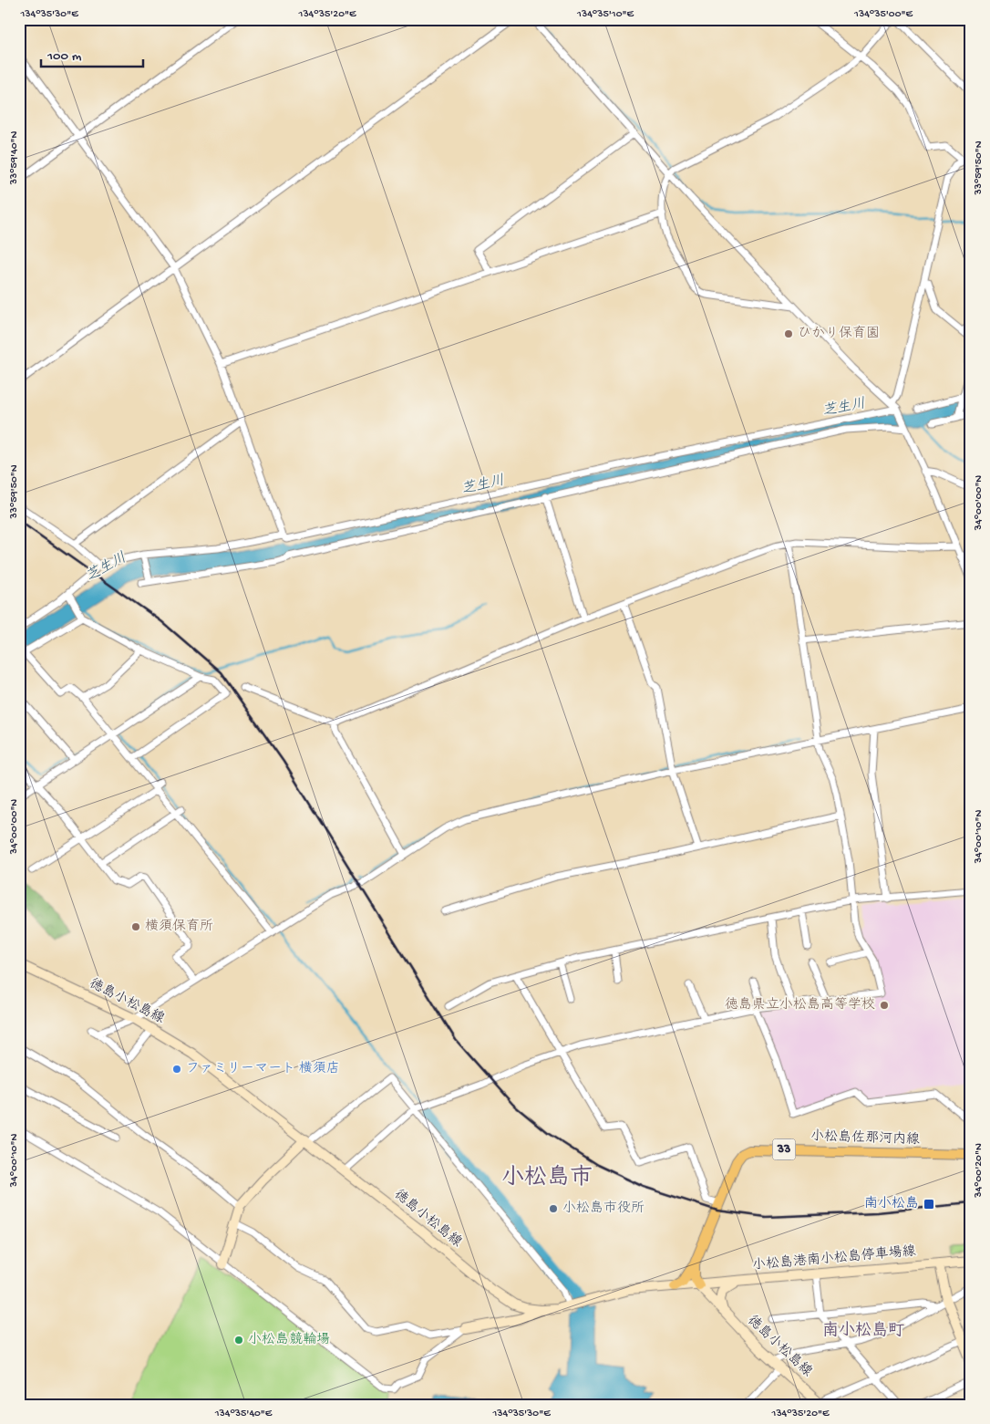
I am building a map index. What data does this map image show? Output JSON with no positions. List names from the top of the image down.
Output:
{
  "streets": {
    "main road": [
      "徳島小松島線",
      "小松島佐那河内線",
      "33",
      "小松島港南小松島停車場線"
    ]
  },
  "crossings": [
    ["徳島小松島線", "小松島佐那河内線"],
    ["徳島小松島線", "小松島港南小松島停車場線"]
  ],
  "districts": ["小松島市", "南小松島町"],
  "water": ["芝生川"],
  "places": {
    "other": [
      "ひかり保育園",
      "横須保育所",
      "徳島県立小松島高等学校",
      "ファミリーマート 横須店",
      "小松島市役所",
      "小松島競輪場"
    ],
    "transit": ["南小松島"]
  },
  "scale_bar": "100 m",
  "coordinates": [
    "134°35'30\"E",
    "134°35'20\"E",
    "134°35'10\"E",
    "134°35'00\"E",
    "33°59'40\"N",
    "33°59'50\"N",
    "34°00'00\"N",
    "34°00'10\"N",
    "34°00'20\"N",
    "134°35'40\"E"
  ]
}
